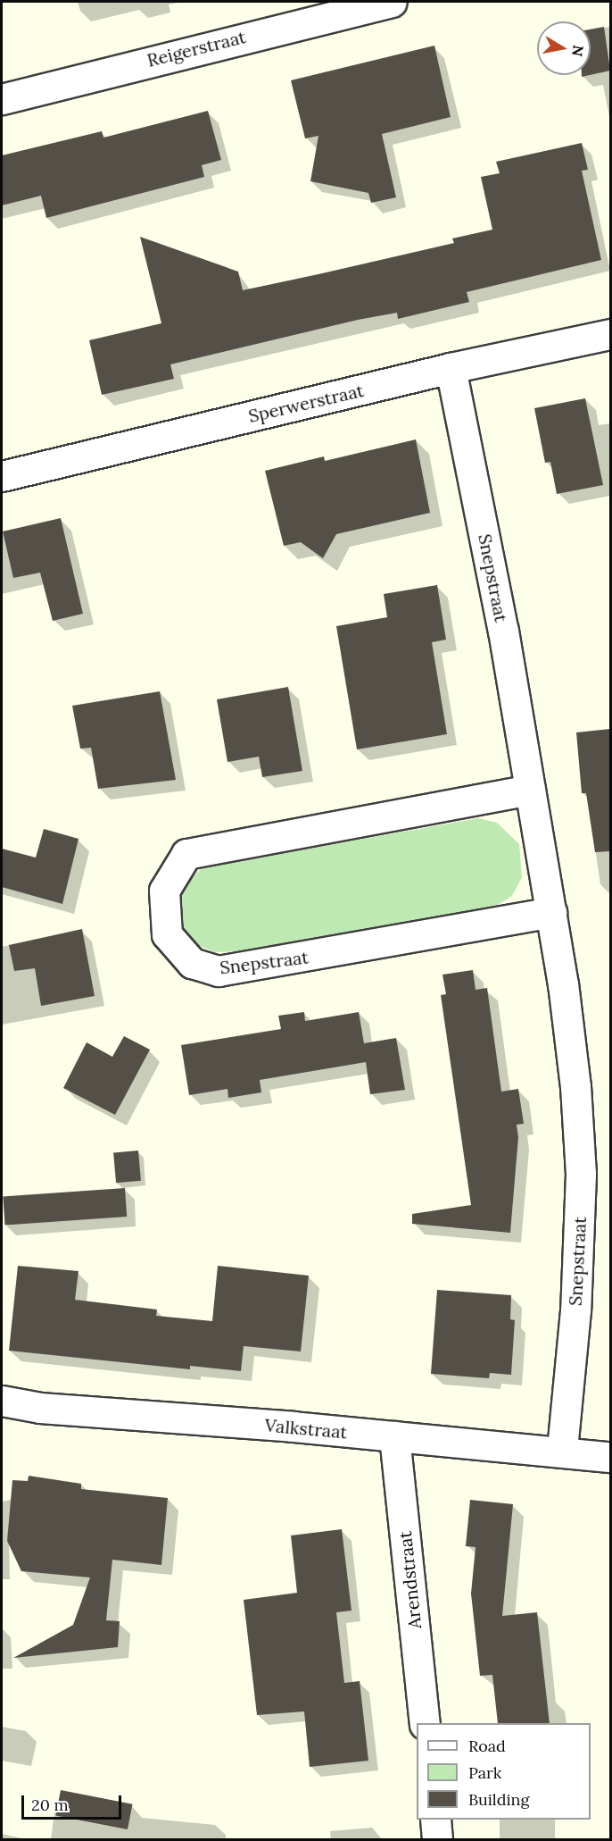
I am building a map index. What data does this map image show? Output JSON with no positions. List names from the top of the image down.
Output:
{
  "streets": {
    "street": [
      "Reigerstraat",
      "Sperwerstraat",
      "Snepstraat",
      "Valkstraat",
      "Arendstraat"
    ]
  },
  "crossings": [
    ["Sperwerstraat", "Snepstraat"],
    ["Snepstraat", "Valkstraat"],
    ["Valkstraat", "Arendstraat"]
  ],
  "legend": ["Road", "Park", "Building"],
  "scale_bar": "20 m",
  "north": "right"
}
